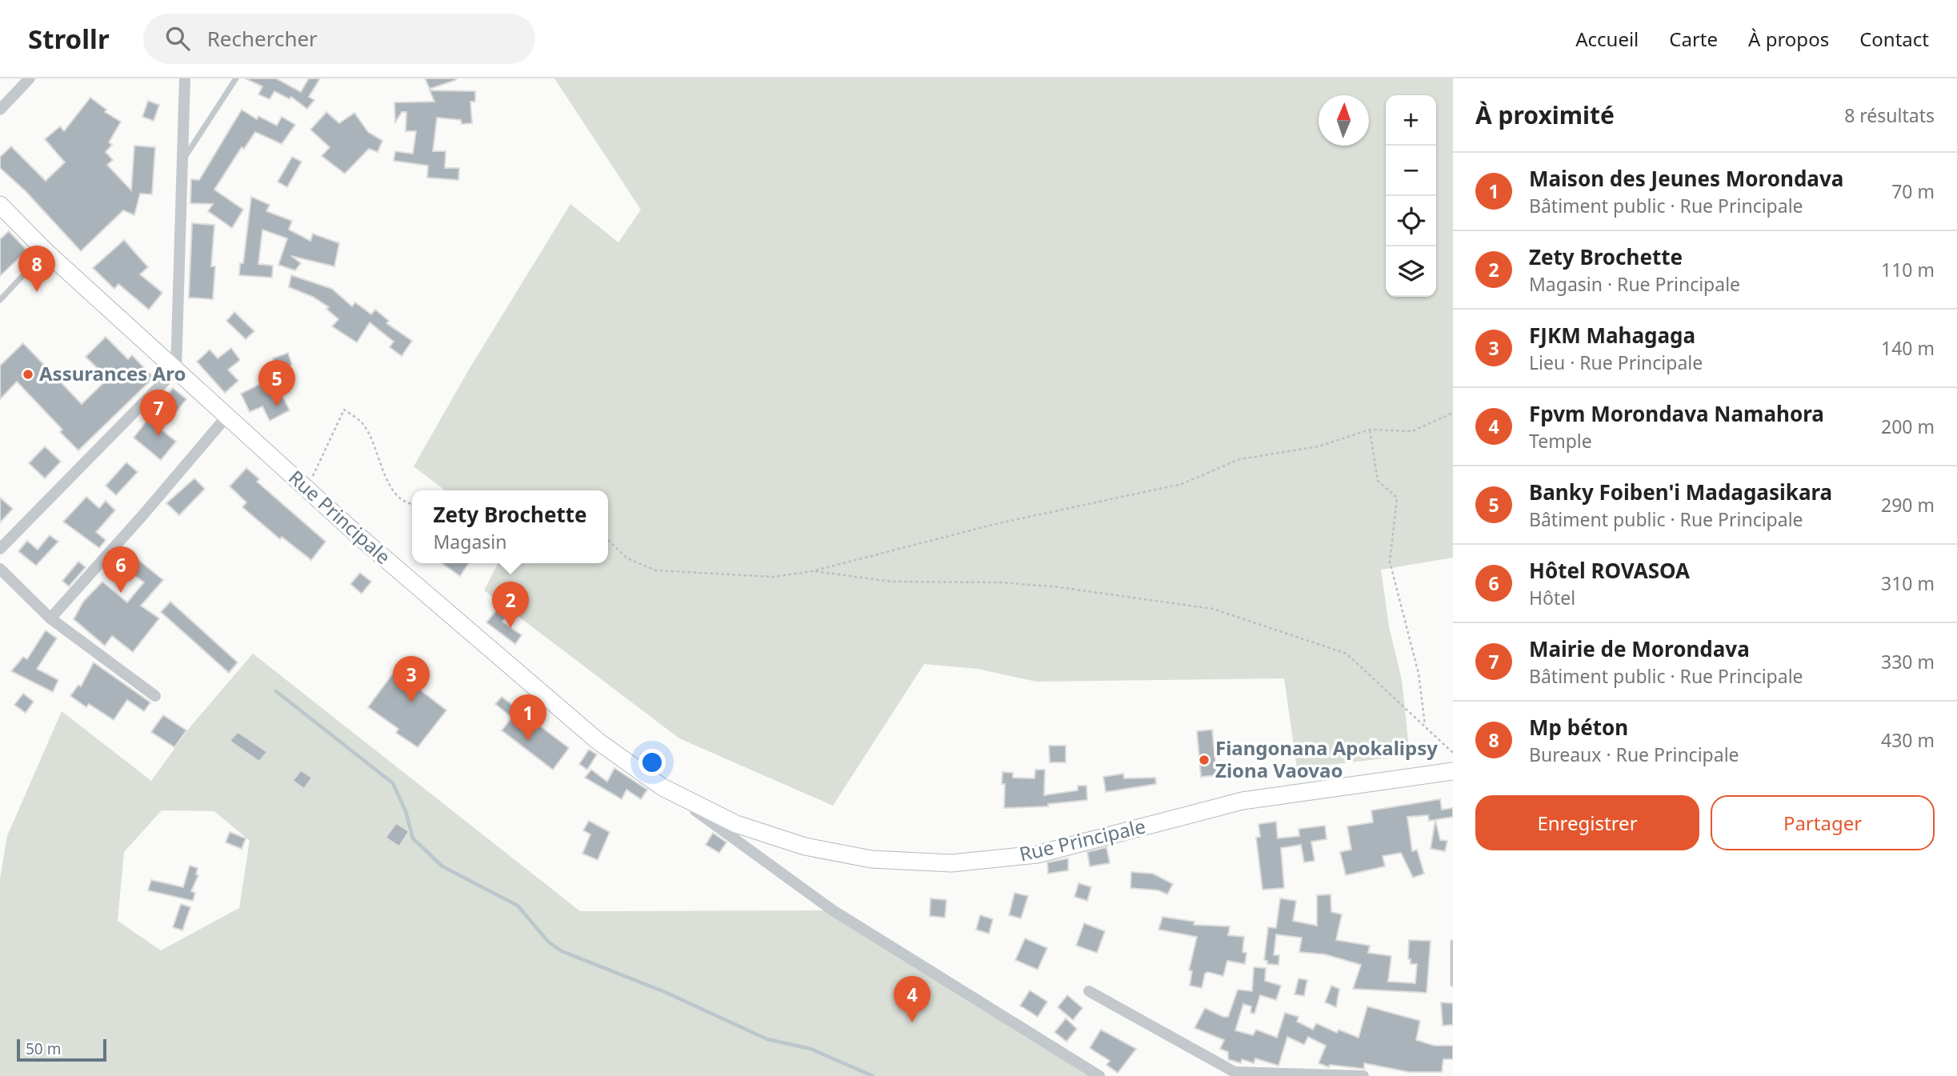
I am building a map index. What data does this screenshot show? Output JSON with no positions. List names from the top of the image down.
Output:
{
  "streets": {
    "main road": ["Rue Principale"]
  },
  "places": ["Assurances Aro", "Fiangonana Apokalipsy Ziona Vaovao"],
  "scale_bar": "50 m",
  "north": "top",
  "page": {
    "header": "Strollr",
    "search": "Rechercher",
    "nav": [
      "Accueil",
      "Carte",
      "À propos",
      "Contact"
    ],
    "heading": ["À proximité", "8 résultats"],
    "map_buttons": ["+", "−"],
    "list": [
      {
        "mark": "1",
        "name": "Maison des Jeunes Morondava",
        "note": "Bâtiment public · Rue Principale",
        "value": "70 m"
      },
      {
        "mark": "2",
        "name": "Zety Brochette",
        "note": "Magasin · Rue Principale",
        "value": "110 m"
      },
      {
        "mark": "3",
        "name": "FJKM Mahagaga",
        "note": "Lieu · Rue Principale",
        "value": "140 m"
      },
      {
        "mark": "4",
        "name": "Fpvm Morondava Namahora",
        "note": "Temple",
        "value": "200 m"
      },
      {
        "mark": "5",
        "name": "Banky Foiben'i Madagasikara",
        "note": "Bâtiment public · Rue Principale",
        "value": "290 m"
      },
      {
        "mark": "6",
        "name": "Hôtel ROVASOA",
        "note": "Hôtel",
        "value": "310 m"
      },
      {
        "mark": "7",
        "name": "Mairie de Morondava",
        "note": "Bâtiment public · Rue Principale",
        "value": "330 m"
      },
      {
        "mark": "8",
        "name": "Mp béton",
        "note": "Bureaux · Rue Principale",
        "value": "430 m"
      }
    ],
    "pins": [
      "8",
      "5",
      "7",
      "6",
      "2",
      "3",
      "1",
      "4"
    ],
    "popup": ["Zety Brochette", "Magasin"],
    "buttons": ["Enregistrer", "Partager"],
    "scale": "50 m"
  }
}
